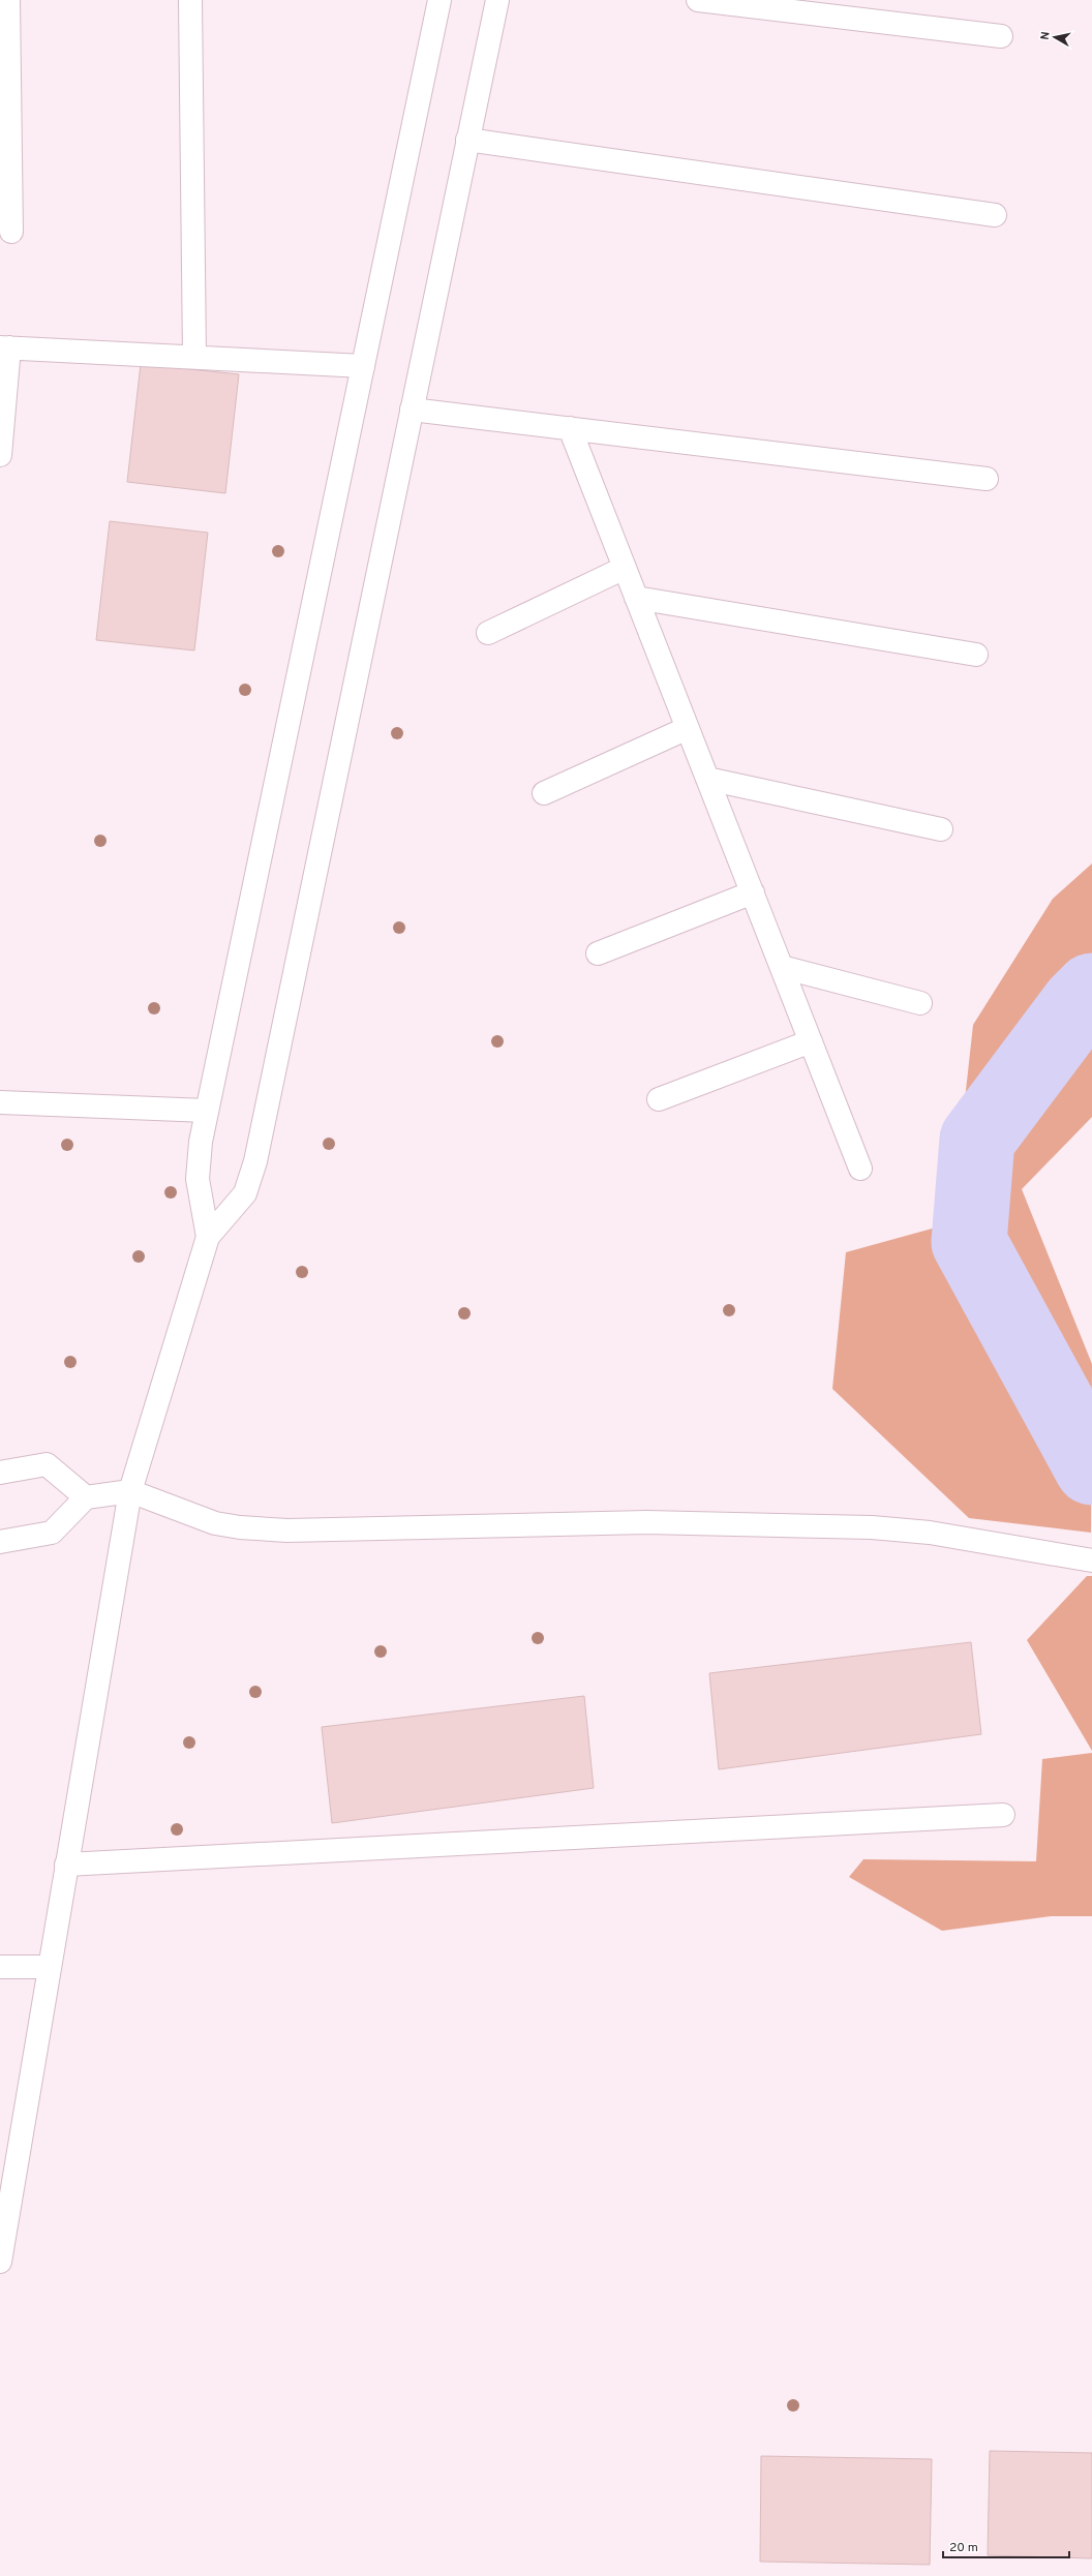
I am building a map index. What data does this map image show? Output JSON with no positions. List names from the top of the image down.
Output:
{
  "scale_bar": "20 m",
  "north": "left"
}
